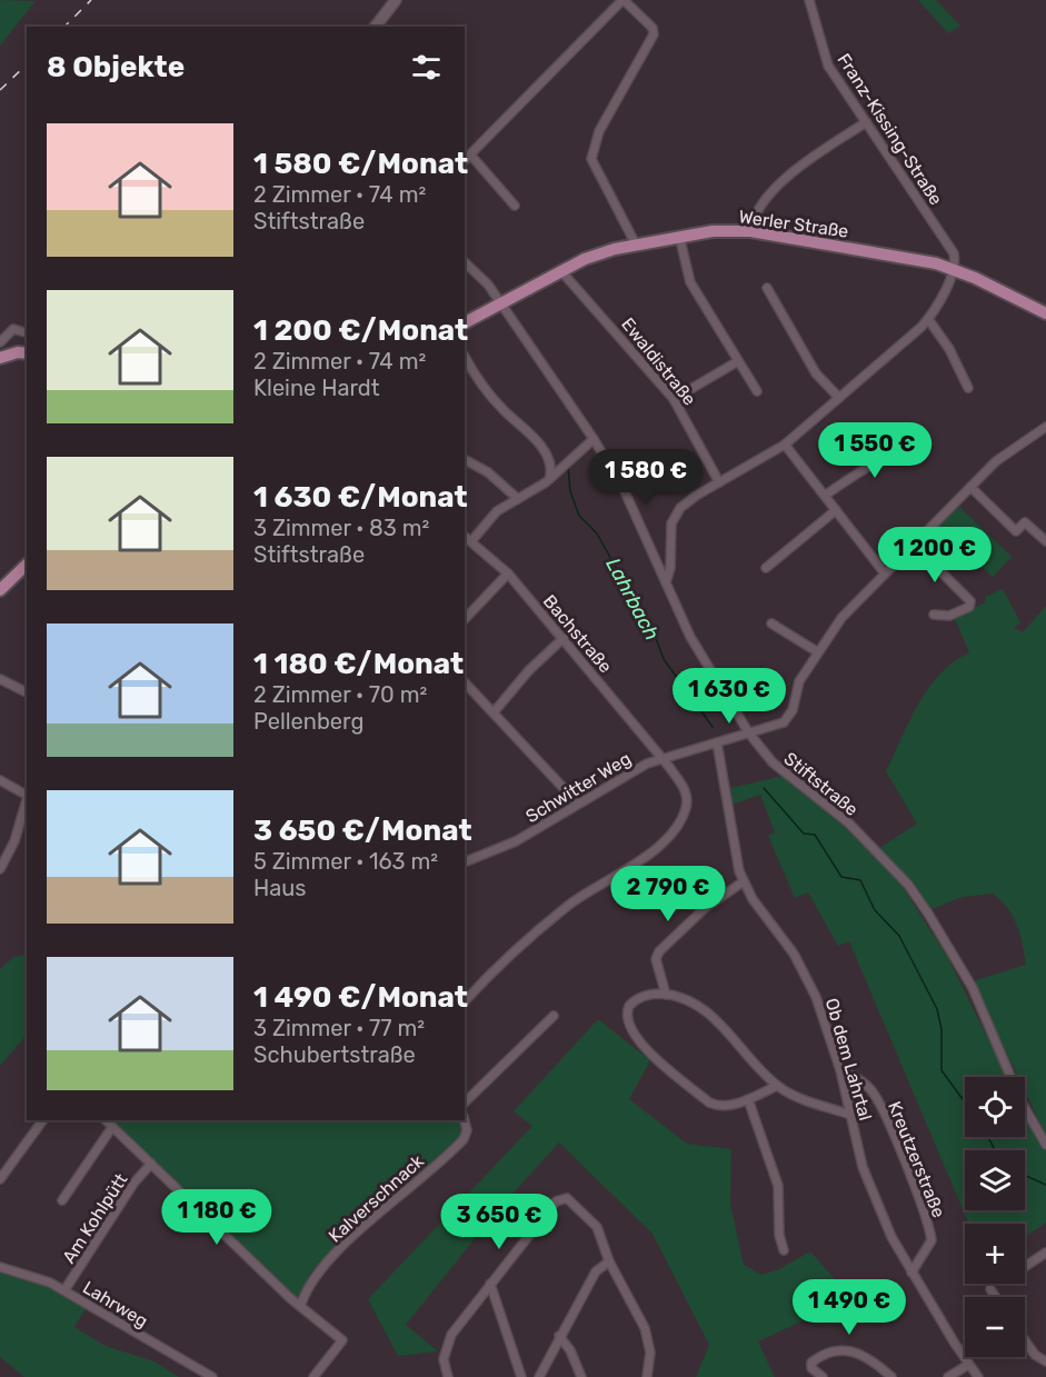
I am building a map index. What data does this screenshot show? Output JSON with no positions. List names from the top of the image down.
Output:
{
  "streets": {
    "main road": ["Werler Straße"],
    "street": [
      "Franz-Kissing-Straße",
      "Ewaldistraße",
      "Bachstraße",
      "Stiftstraße",
      "Schwitter Weg",
      "Ob dem Lahrtal",
      "Kreutzerstraße",
      "Kalverschnack",
      "Am Kohlpütt",
      "Lahrweg"
    ]
  },
  "crossings": [
    ["Franz-Kissing-Straße", "Werler Straße"],
    ["Werler Straße", "Ewaldistraße"],
    ["Werler Straße", "Stiftstraße"],
    ["Bachstraße", "Schwitter Weg"],
    ["Stiftstraße", "Schwitter Weg"],
    ["Schwitter Weg", "Ob dem Lahrtal"],
    ["Ob dem Lahrtal", "Kreutzerstraße"],
    ["Am Kohlpütt", "Lahrweg"]
  ],
  "water": ["Lahrbach"],
  "page": {
    "heading": "8 Objekte",
    "list": [
      {
        "name": "1 580 €/Monat",
        "note": "2 Zimmer · 74 m² · Stiftstraße"
      },
      {
        "name": "1 200 €/Monat",
        "note": "2 Zimmer · 74 m² · Kleine Hardt"
      },
      {
        "name": "1 630 €/Monat",
        "note": "3 Zimmer · 83 m² · Stiftstraße"
      },
      {
        "name": "1 180 €/Monat",
        "note": "2 Zimmer · 70 m² · Pellenberg"
      },
      {
        "name": "3 650 €/Monat",
        "note": "5 Zimmer · 163 m² · Haus"
      },
      {
        "name": "1 490 €/Monat",
        "note": "3 Zimmer · 77 m² · Schubertstraße"
      }
    ],
    "price": [
      "1 550 €",
      "1 580 €",
      "1 200 €",
      "1 630 €",
      "2 790 €",
      "1 180 €",
      "3 650 €",
      "1 490 €"
    ],
    "map_buttons": ["+", "−"]
  }
}
